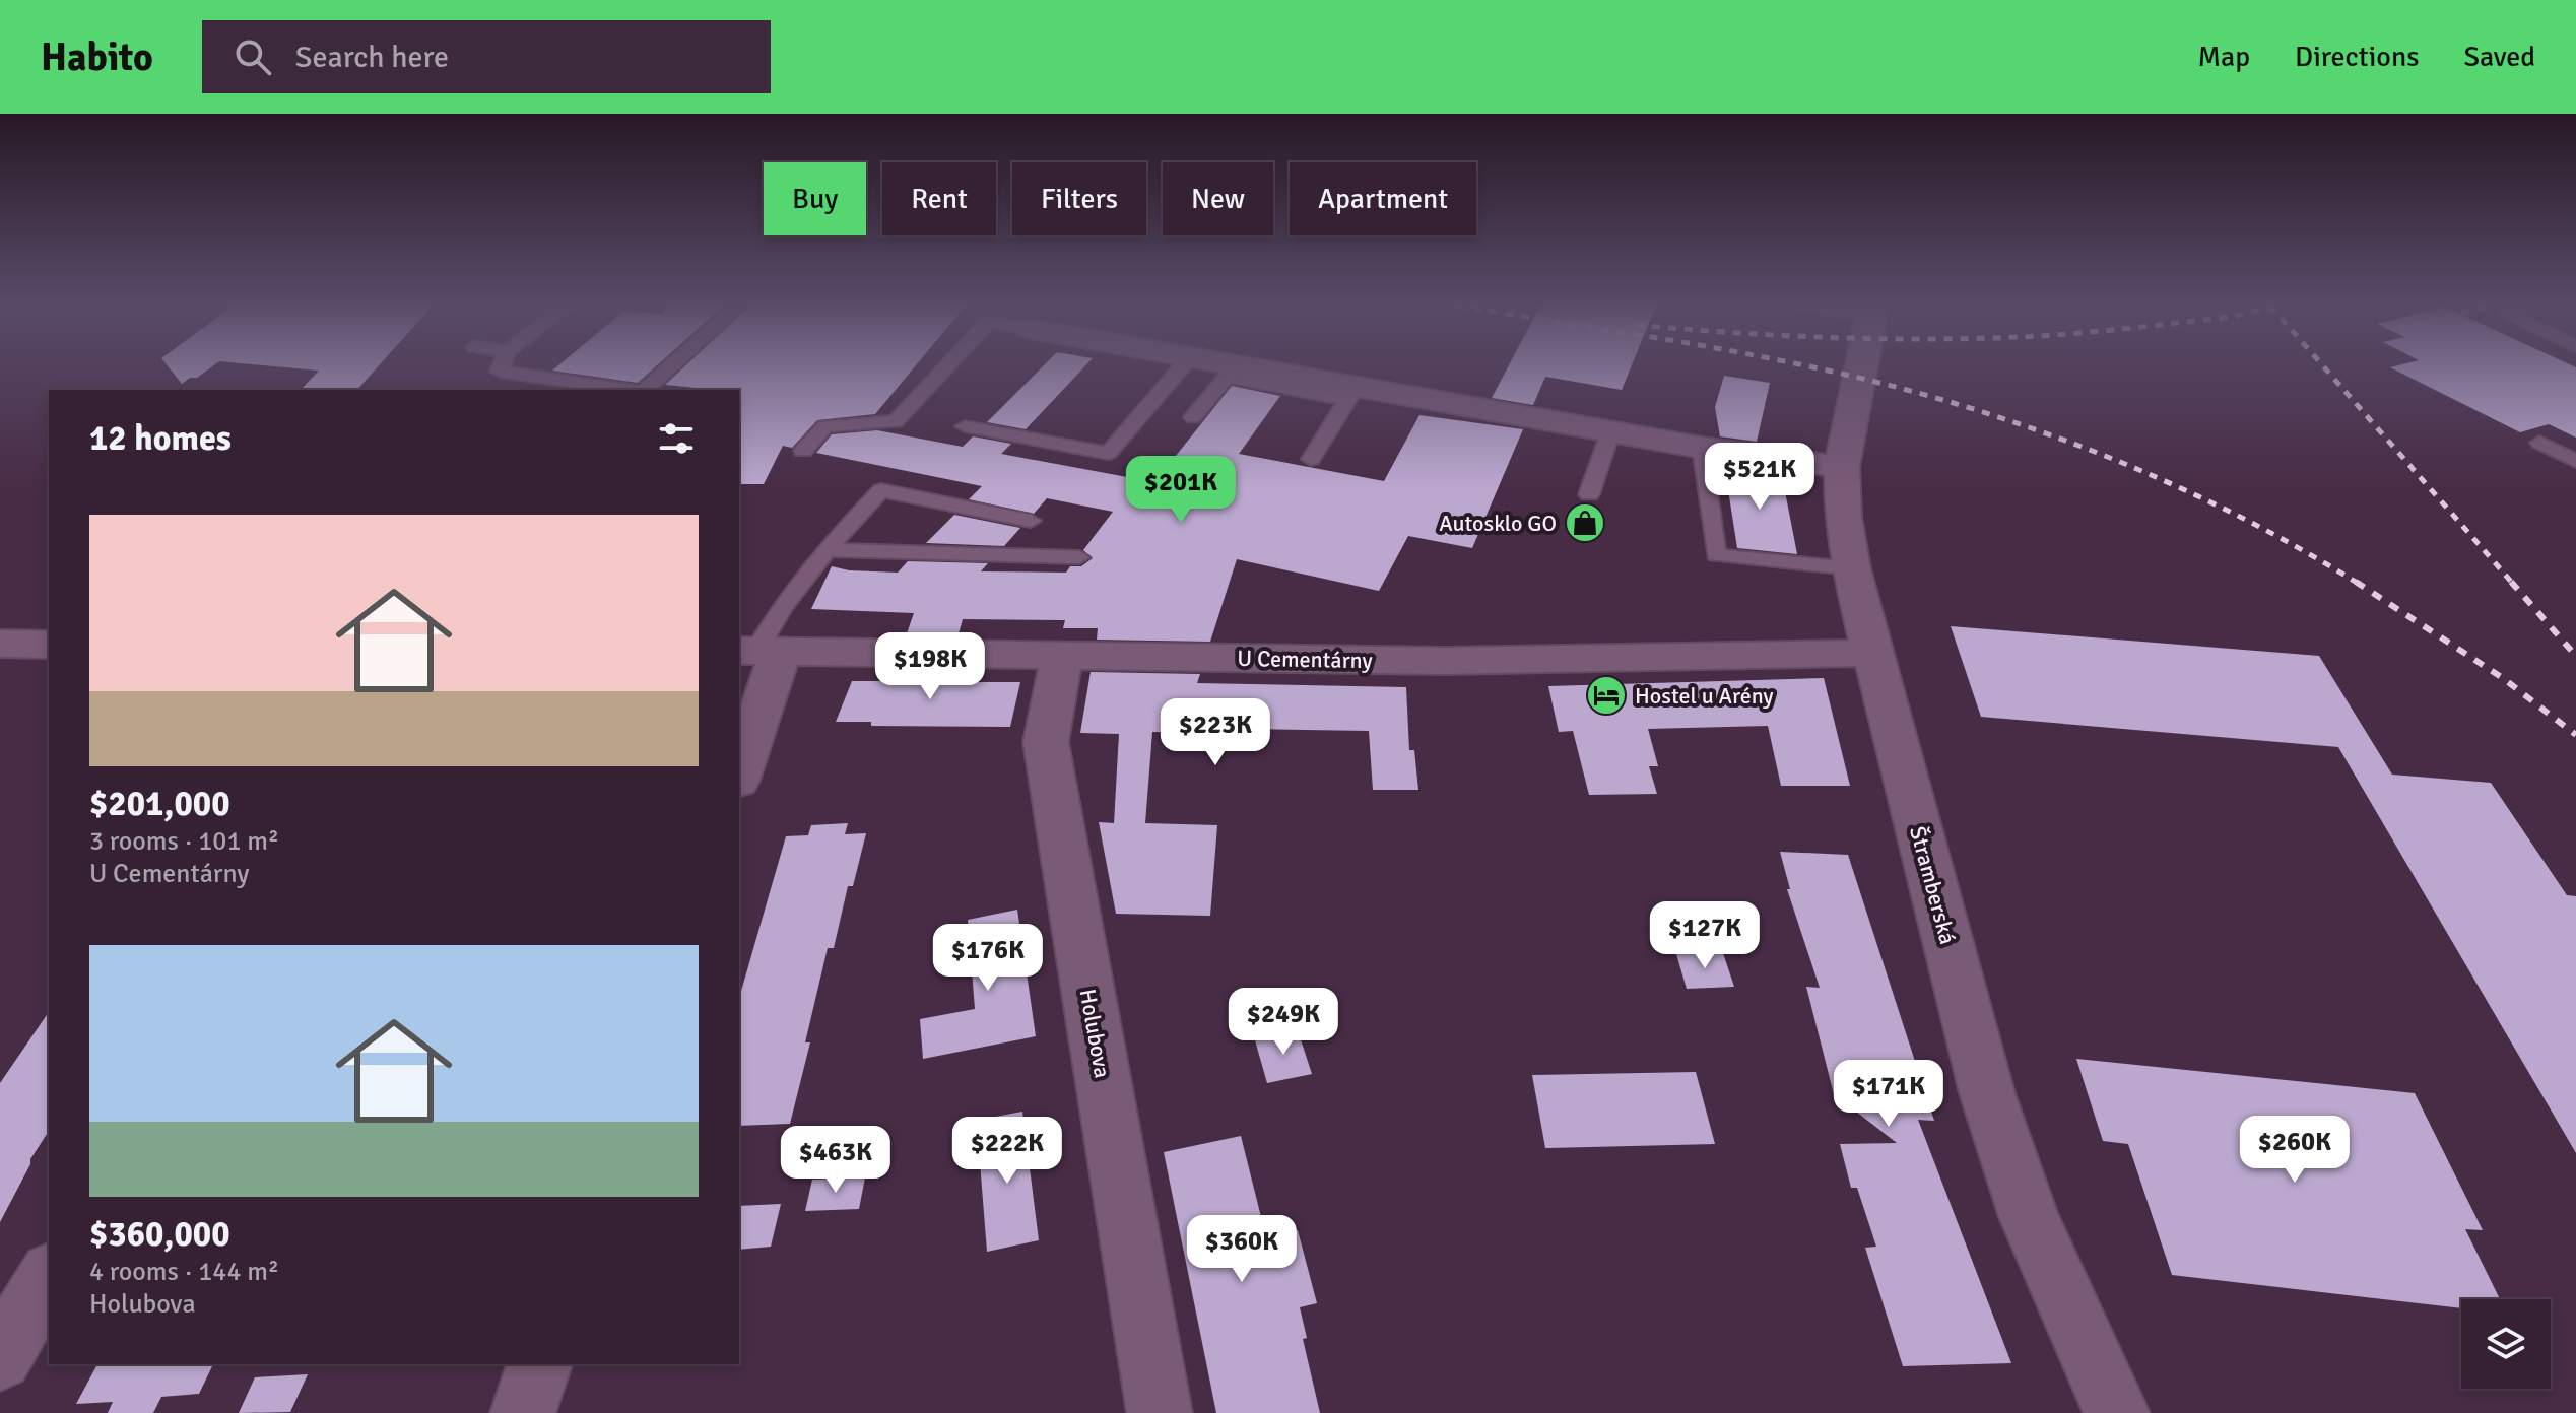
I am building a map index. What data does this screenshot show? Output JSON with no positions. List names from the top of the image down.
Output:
{
  "streets": {
    "street": ["U Cementárny", "Štramberská", "Holubova"]
  },
  "crossings": [
    ["U Cementárny", "Štramberská"],
    ["U Cementárny", "Holubova"]
  ],
  "places": {
    "shop": ["Autosklo GO"],
    "hotel": ["Hostel u Arény"]
  },
  "page": {
    "header": "Habito",
    "search": "Search here",
    "nav": ["Map", "Directions", "Saved"],
    "chip": [
      "Buy",
      "Rent",
      "Filters",
      "New",
      "Apartment"
    ],
    "heading": "12 homes",
    "price": [
      "$521K",
      "$201K",
      "$198K",
      "$223K",
      "$127K",
      "$176K",
      "$249K",
      "$171K",
      "$260K",
      "$222K",
      "$463K",
      "$360K"
    ],
    "list": [
      {
        "name": "$201,000",
        "note": "3 rooms · 101 m² · U Cementárny"
      },
      {
        "name": "$360,000",
        "note": "4 rooms · 144 m² · Holubova"
      }
    ]
  }
}
